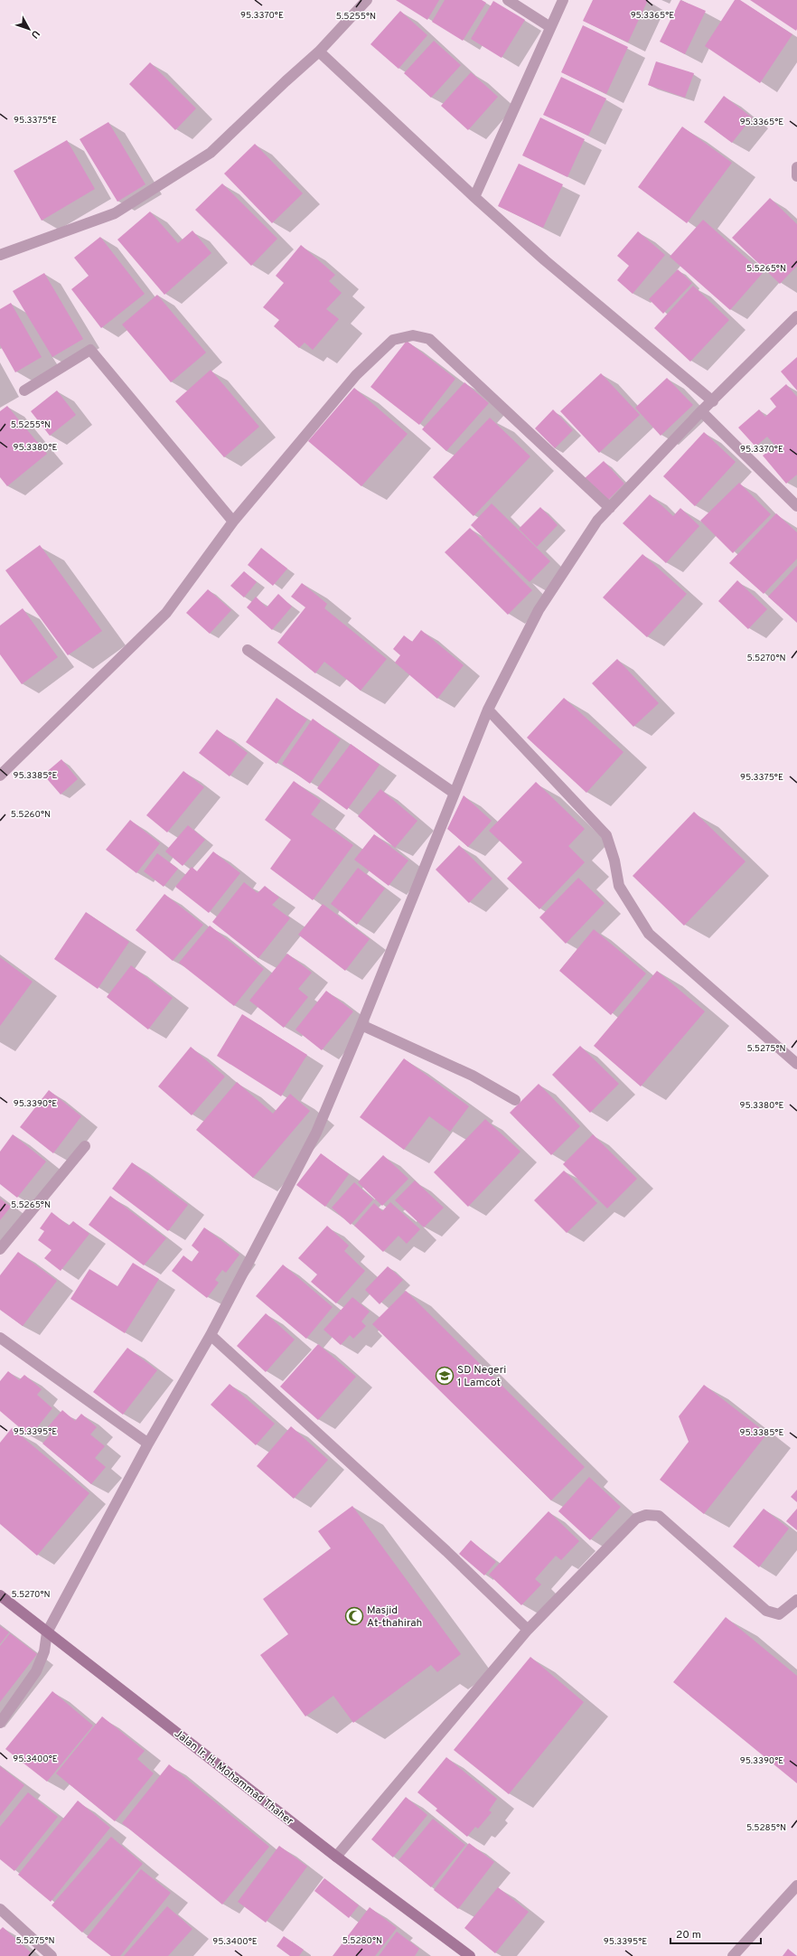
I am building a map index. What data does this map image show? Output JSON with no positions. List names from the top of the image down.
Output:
{
  "streets": {
    "main road": ["Jalan Ir. H. Mohammad Thaher"]
  },
  "places": {
    "school or university": ["SD Negeri 1 Lamcot"],
    "mosque": ["Masjid At-thahirah"]
  },
  "scale_bar": "20 m",
  "north": "bottom right",
  "coordinates": [
    "95.3370°E",
    "95.3365°E",
    "5.5255°N",
    "95.3375°E",
    "5.5265°N",
    "95.3380°E",
    "5.5270°N",
    "95.3385°E",
    "5.5260°N",
    "5.5275°N",
    "95.3390°E",
    "95.3395°E",
    "95.3400°E",
    "5.5285°N",
    "5.5280°N"
  ]
}
